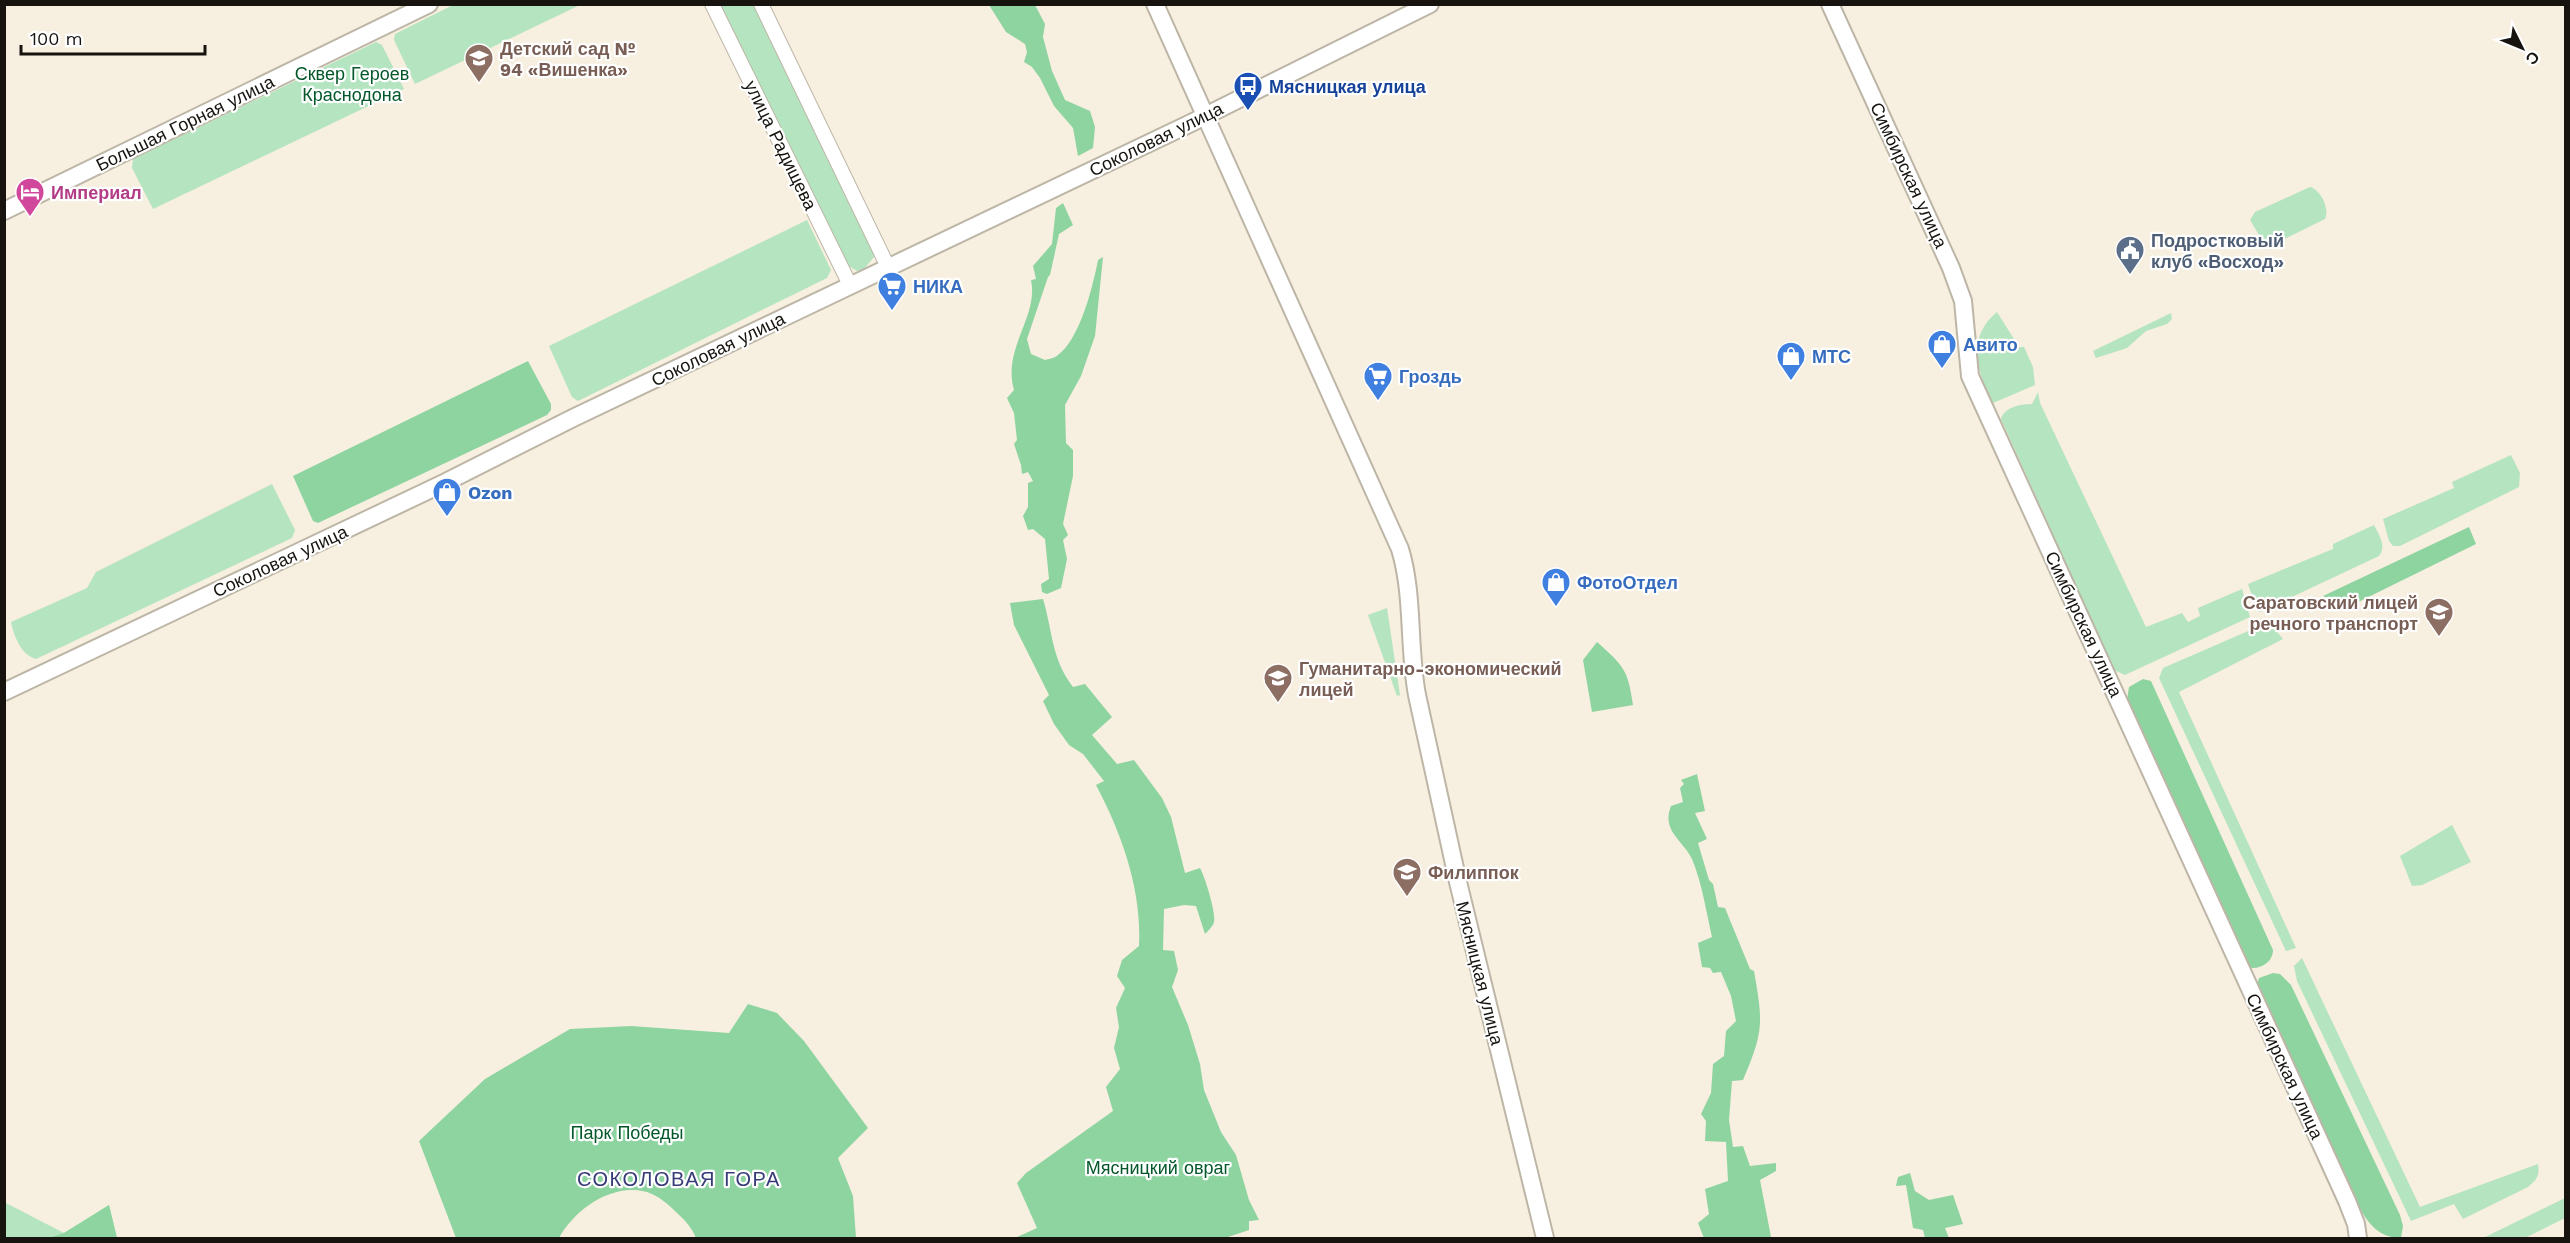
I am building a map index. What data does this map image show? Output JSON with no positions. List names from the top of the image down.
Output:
{
  "streets": {
    "main road": [
      "Большая Горная улица",
      "Соколовая улица",
      "Симбирская улица",
      "Мясницкая улица"
    ],
    "street": ["улица Радищева"]
  },
  "crossings": [
    ["Соколовая улица", "улица Радищева"],
    ["Соколовая улица", "Мясницкая улица"]
  ],
  "districts": ["СОКОЛОВАЯ ГОРА"],
  "parks": ["Сквер Героев Краснодона", "Парк Победы", "Мясницкий овраг"],
  "places": {
    "school or university": [
      "Детский сад № 94 «Вишенка»",
      "Саратовский лицей речного транспорт",
      "Гуманитарно-экономический лицей",
      "Филиппок"
    ],
    "bus stop": ["Мясницкая улица"],
    "hotel": ["Империал"],
    "public building": ["Подростковый клуб «Восход»"],
    "supermarket": ["НИКА", "Гроздь"],
    "shop": [
      "Авито",
      "МТС",
      "Ozon",
      "ФотоОтдел"
    ]
  },
  "scale_bar": "100 m",
  "north": "bottom right"
}
